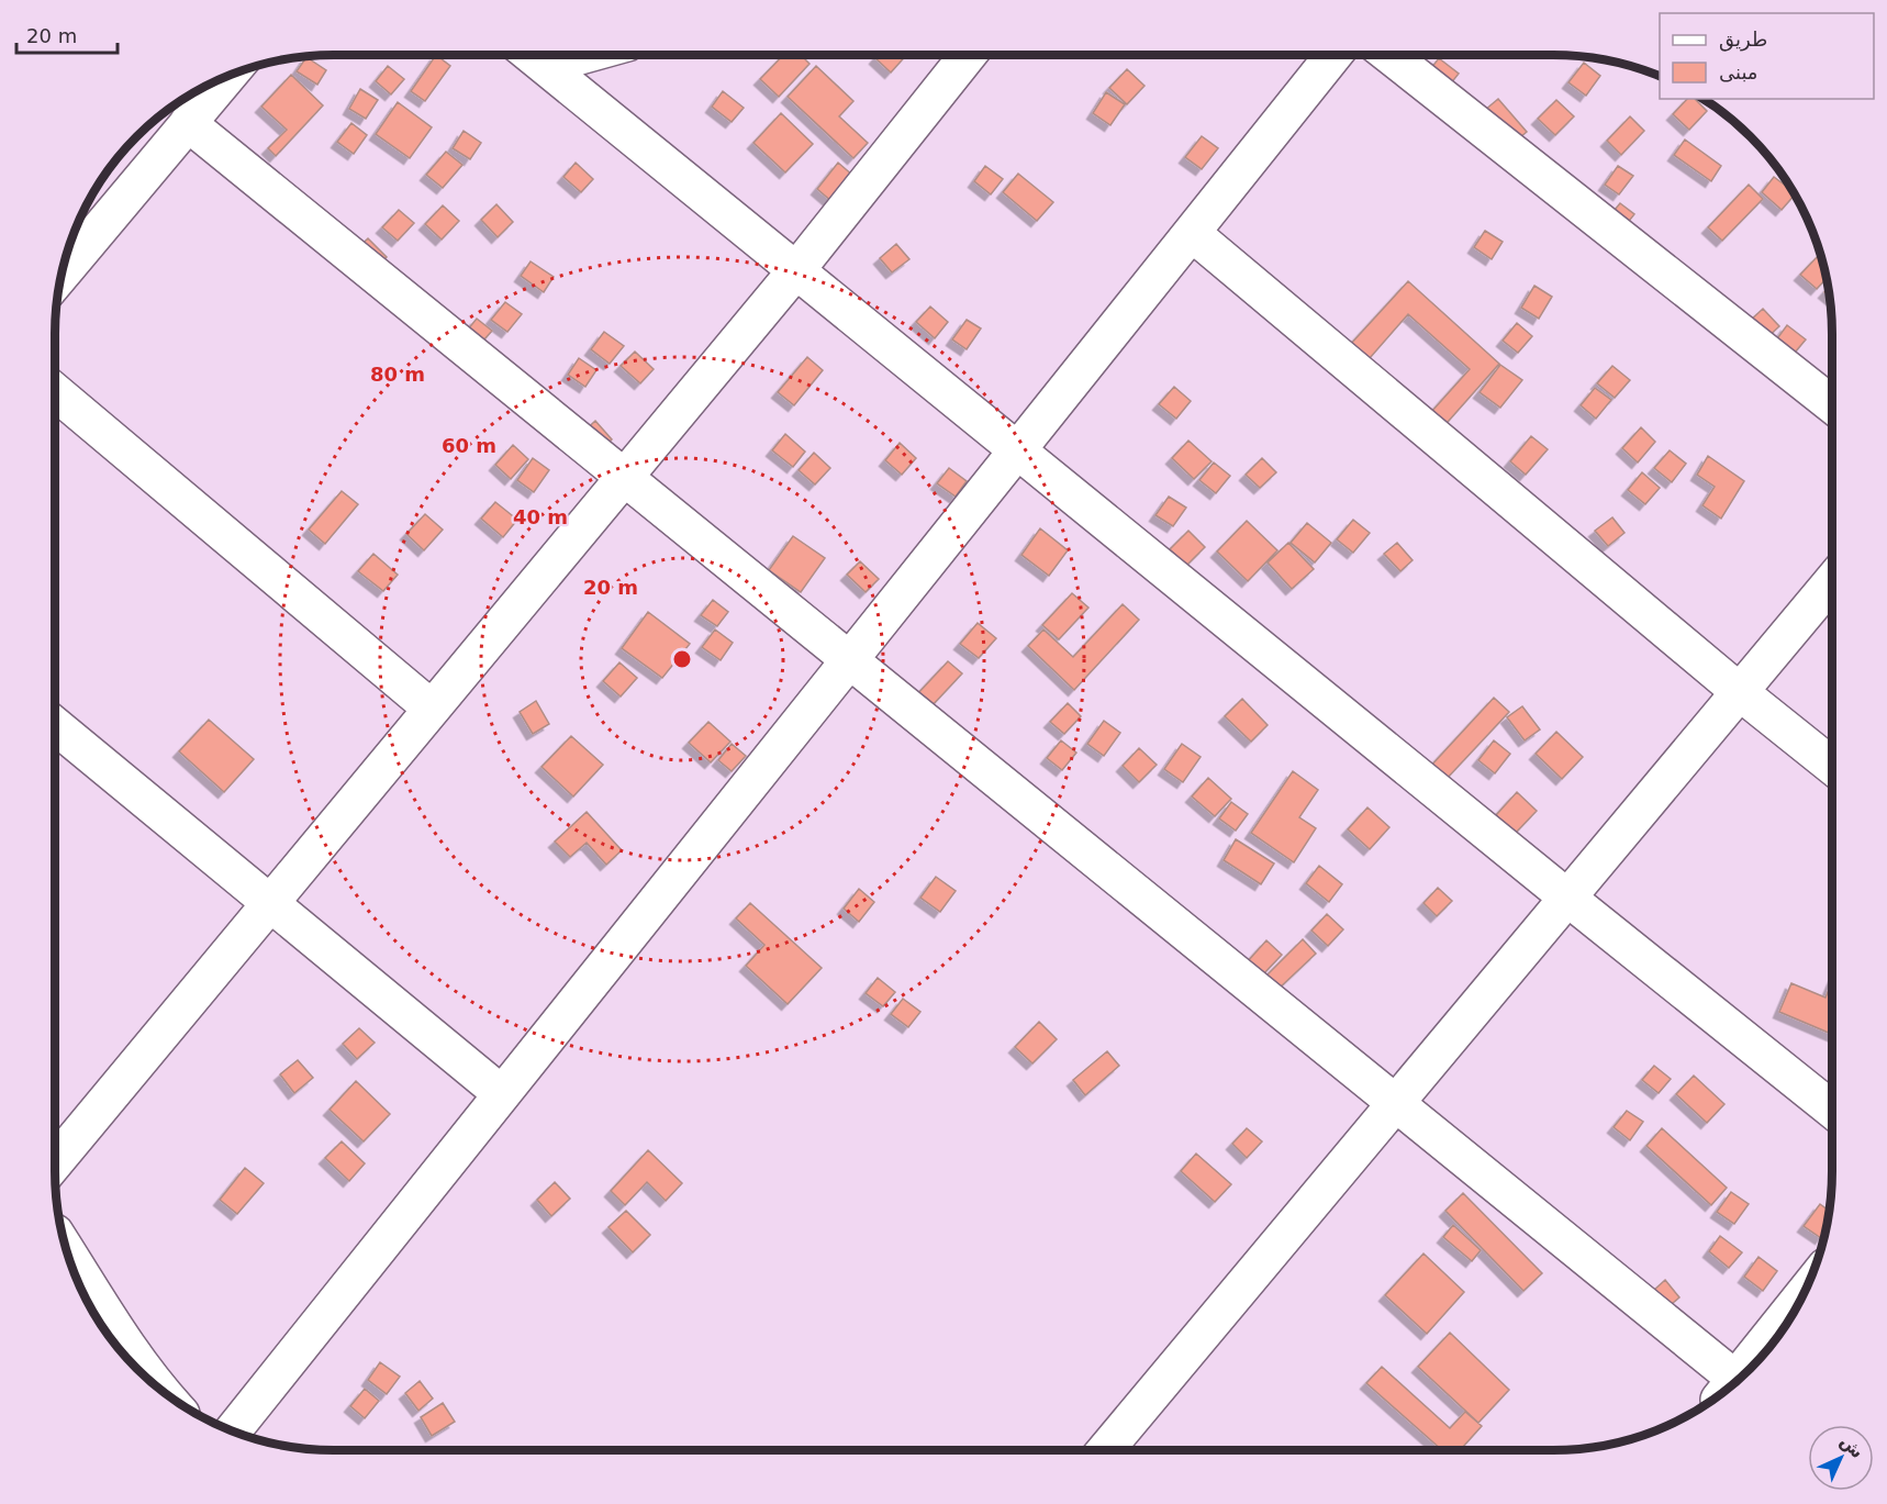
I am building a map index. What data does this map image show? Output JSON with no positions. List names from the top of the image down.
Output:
{
  "legend": ["طريق", "مبنى"],
  "scale_bar": "20 m",
  "north": "top right",
  "rings": [
    "80 m",
    "60 m",
    "40 m",
    "20 m"
  ]
}
